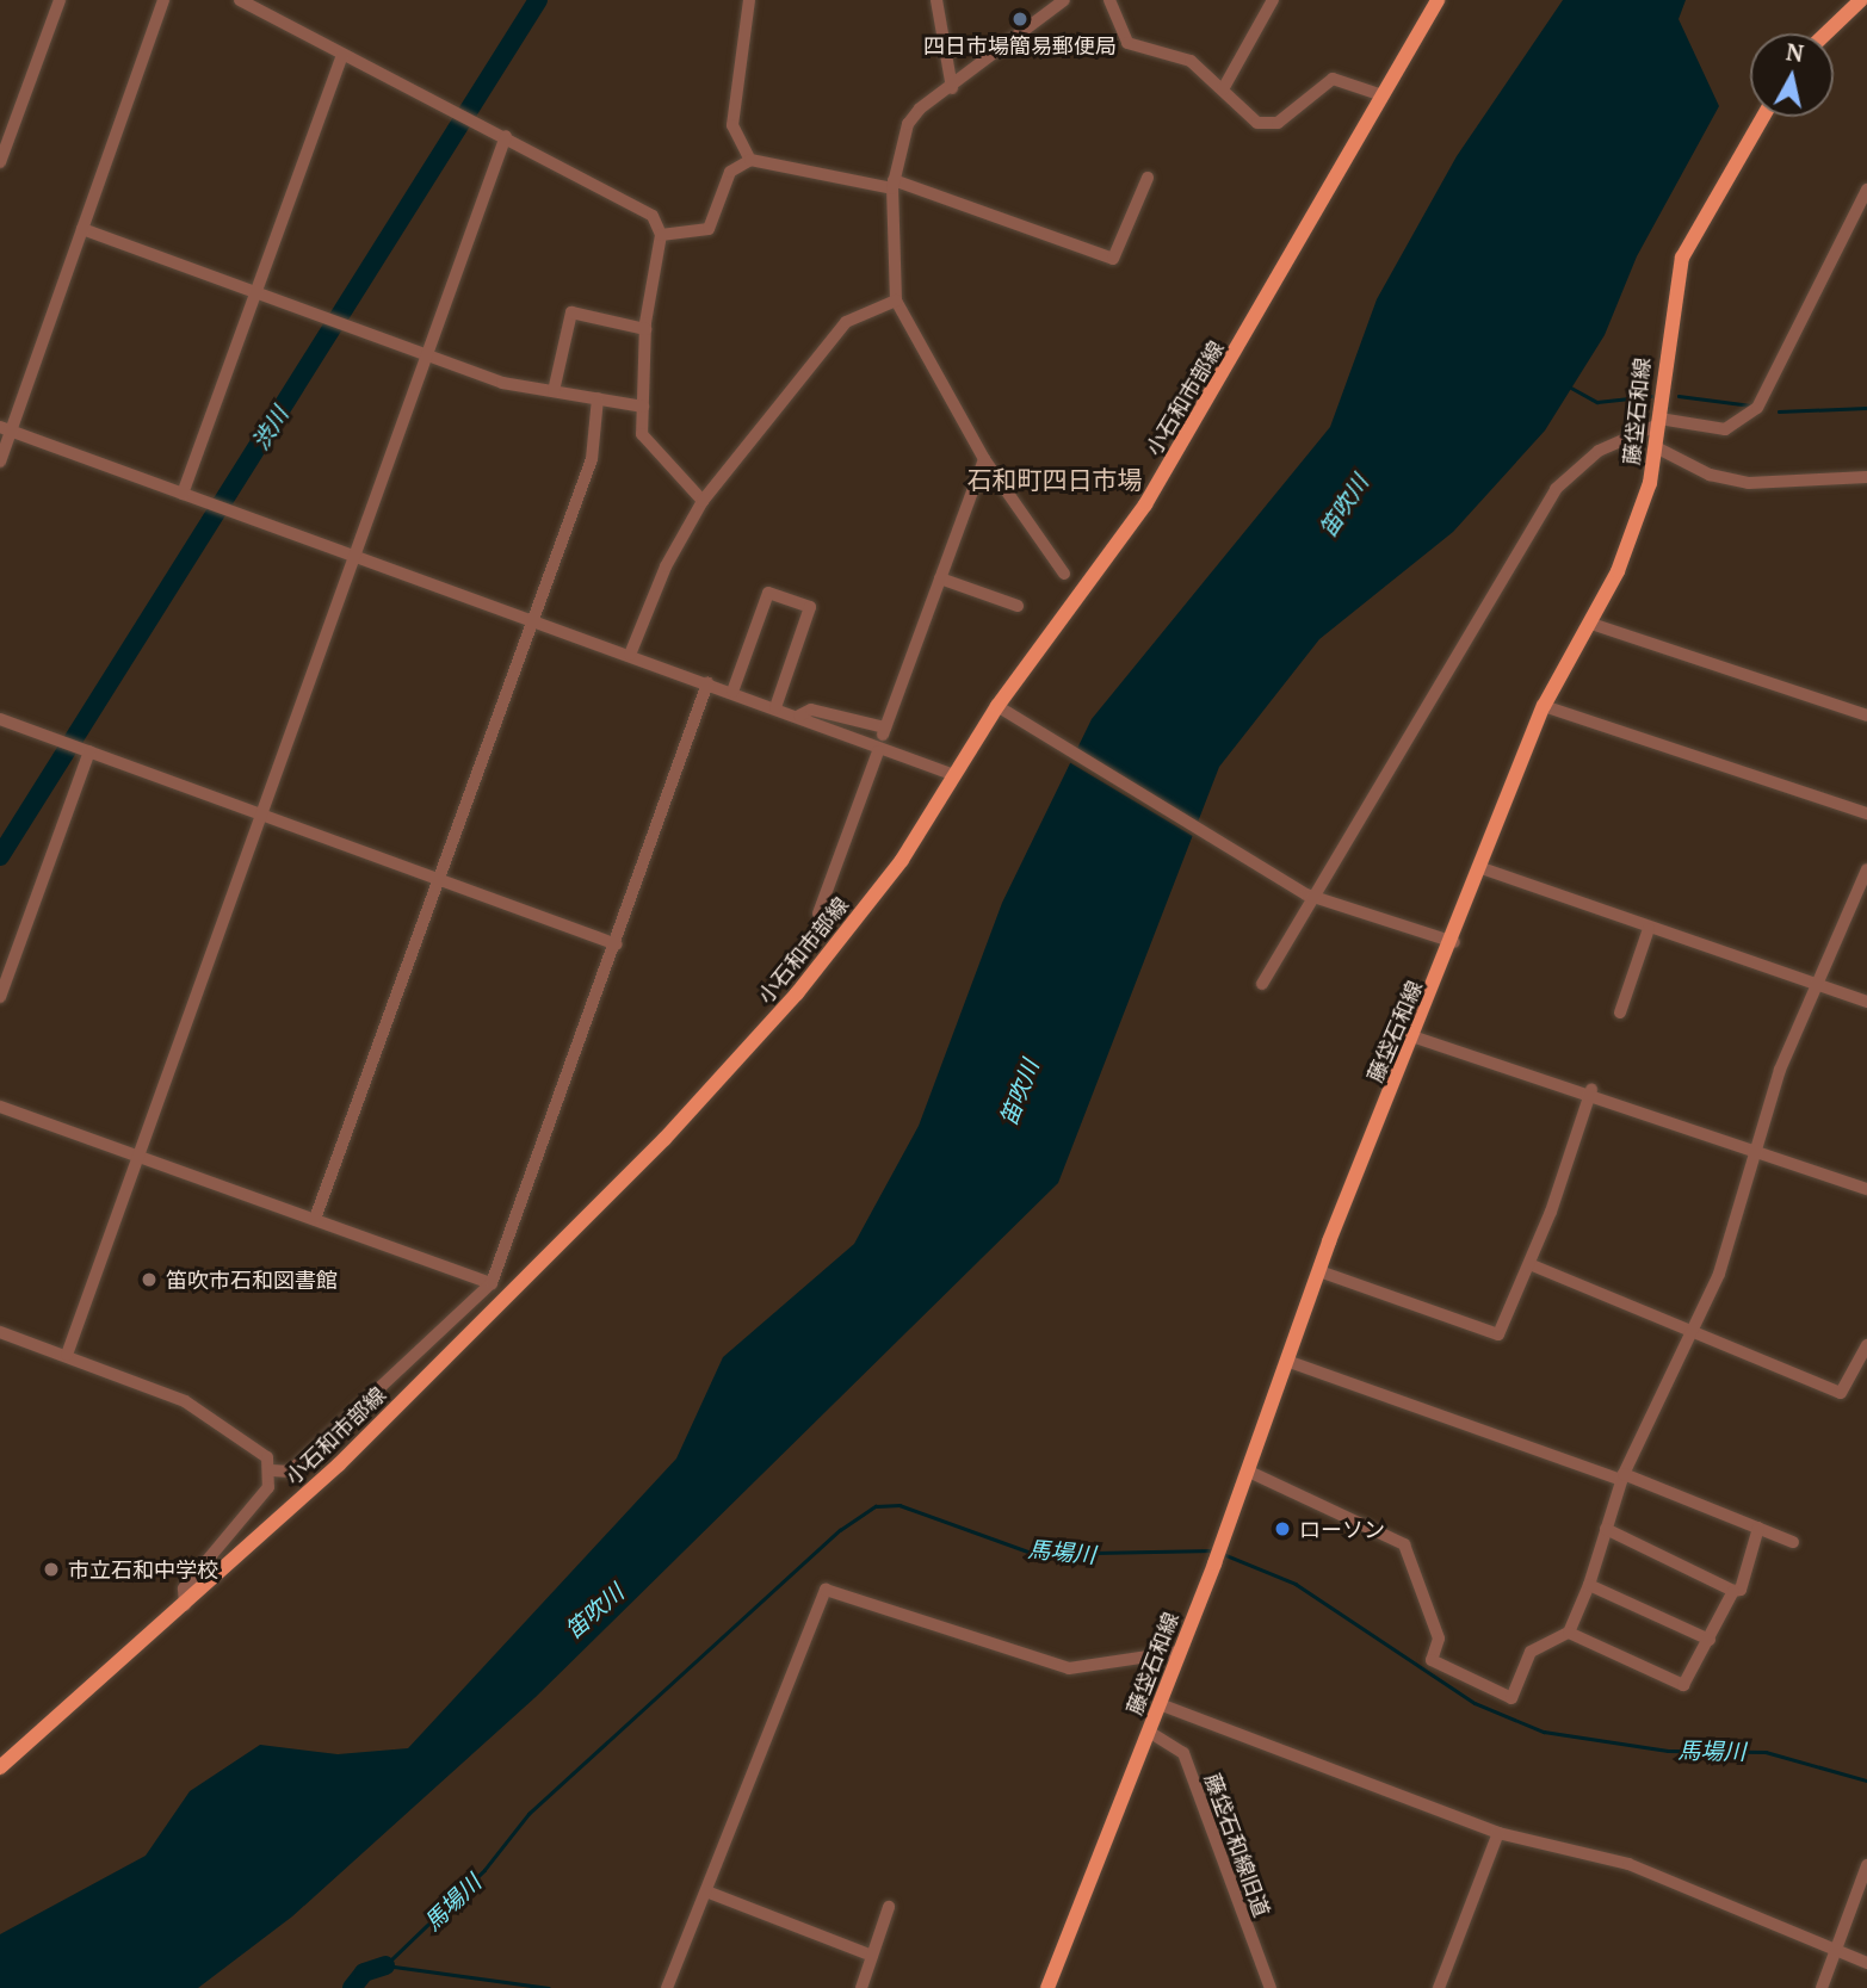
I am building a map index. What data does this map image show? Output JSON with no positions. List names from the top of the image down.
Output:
{
  "streets": {
    "main road": ["小石和市部線", "藤垈石和線"],
    "street": ["藤垈石和線旧道"]
  },
  "crossings": [
    ["藤垈石和線", "藤垈石和線旧道"]
  ],
  "districts": ["石和町四日市場"],
  "water": ["渋川", "笛吹川", "馬場川"],
  "places": [
    "四日市場簡易郵便局",
    "笛吹市石和図書館",
    "ローソン",
    "市立石和中学校"
  ],
  "north": "top"
}
